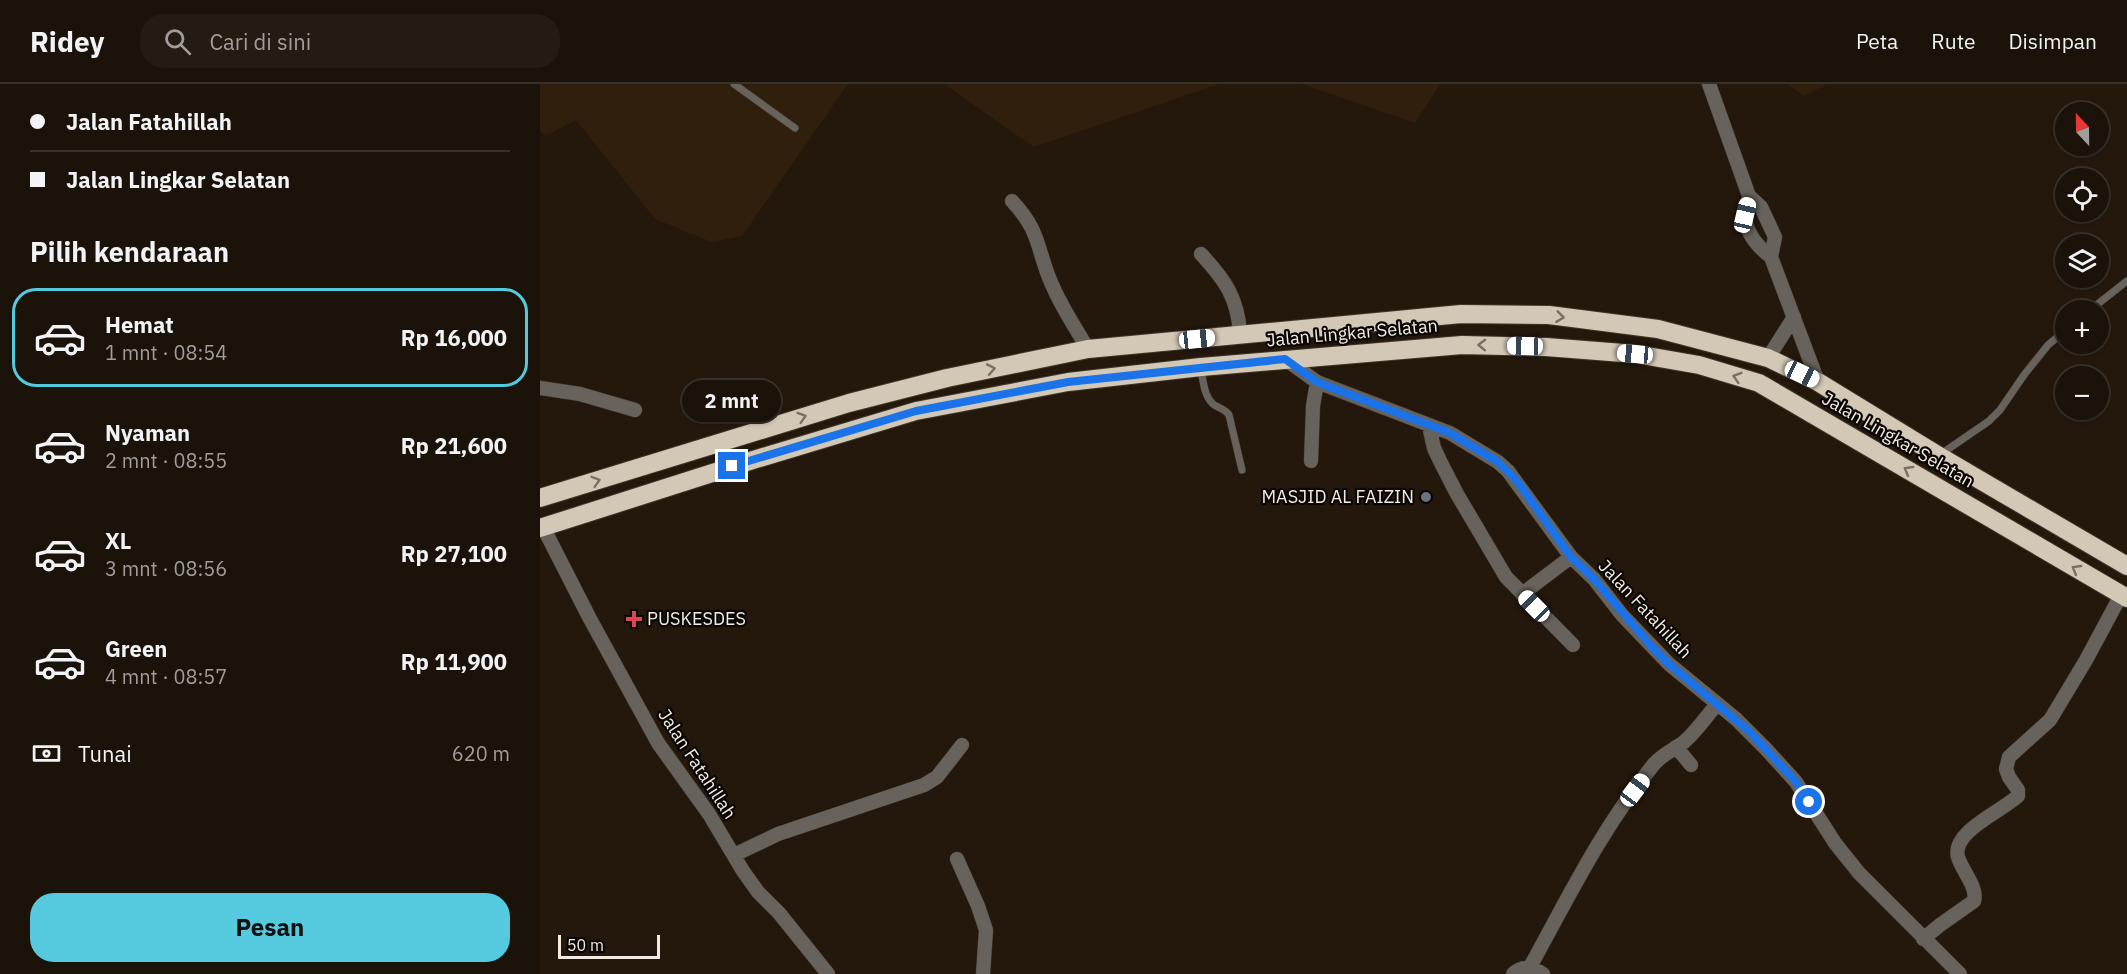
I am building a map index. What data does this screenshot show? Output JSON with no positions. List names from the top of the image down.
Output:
{
  "streets": {
    "highway": ["Jalan Lingkar Selatan"],
    "street": ["Jalan Fatahillah"]
  },
  "crossings": [
    ["Jalan Lingkar Selatan", "Jalan Fatahillah"]
  ],
  "places": {
    "other": ["MASJID AL FAIZIN"],
    "health": ["PUSKESDES"]
  },
  "scale_bar": "50 m",
  "north": "top",
  "page": {
    "header": "Ridey",
    "search": "Cari di sini",
    "nav": ["Peta", "Rute", "Disimpan"],
    "banner": ["Jalan Fatahillah", "Jalan Lingkar Selatan"],
    "map_buttons": ["+", "−"],
    "heading": "Pilih kendaraan",
    "list": [
      {
        "name": "Hemat",
        "note": "1 mnt · 08:54",
        "value": "Rp 16,000"
      },
      {
        "name": "Nyaman",
        "note": "2 mnt · 08:55",
        "value": "Rp 21,600"
      },
      {
        "name": "XL",
        "note": "3 mnt · 08:56",
        "value": "Rp 27,100"
      },
      {
        "name": "Green",
        "note": "4 mnt · 08:57",
        "value": "Rp 11,900"
      }
    ],
    "bubble": "2 mnt",
    "pay": ["Tunai", "620 m"],
    "buttons": "Pesan",
    "scale": "50 m"
  }
}
